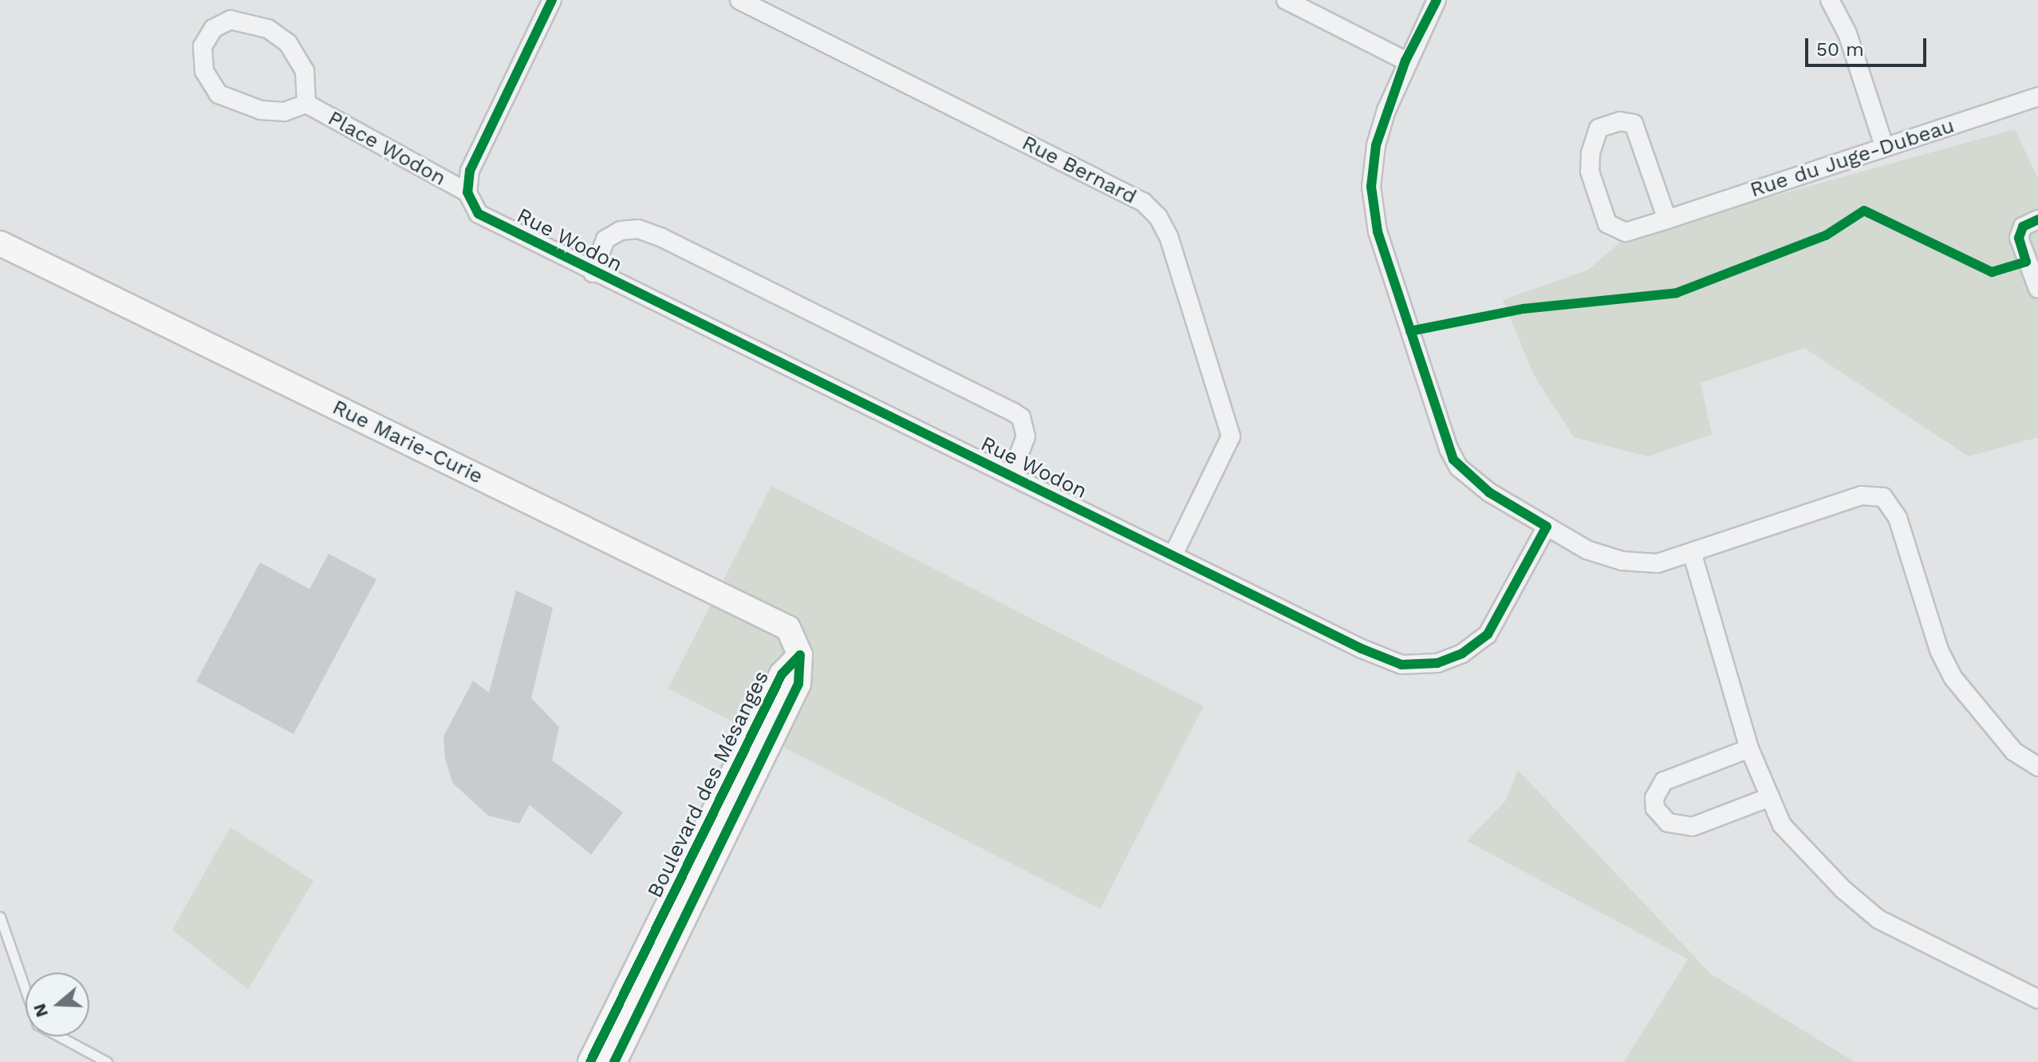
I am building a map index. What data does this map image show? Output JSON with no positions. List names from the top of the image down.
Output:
{
  "streets": {
    "street": [
      "Place Wodon",
      "Rue du Juge-Dubeau",
      "Rue Bernard",
      "Rue Wodon",
      "Rue Marie-Curie",
      "Boulevard des Mésanges"
    ]
  },
  "crossings": [
    ["Place Wodon", "Rue Wodon"],
    ["Rue Bernard", "Rue Wodon"],
    ["Rue Marie-Curie", "Boulevard des Mésanges"]
  ],
  "scale_bar": "50 m",
  "north": "left"
}
